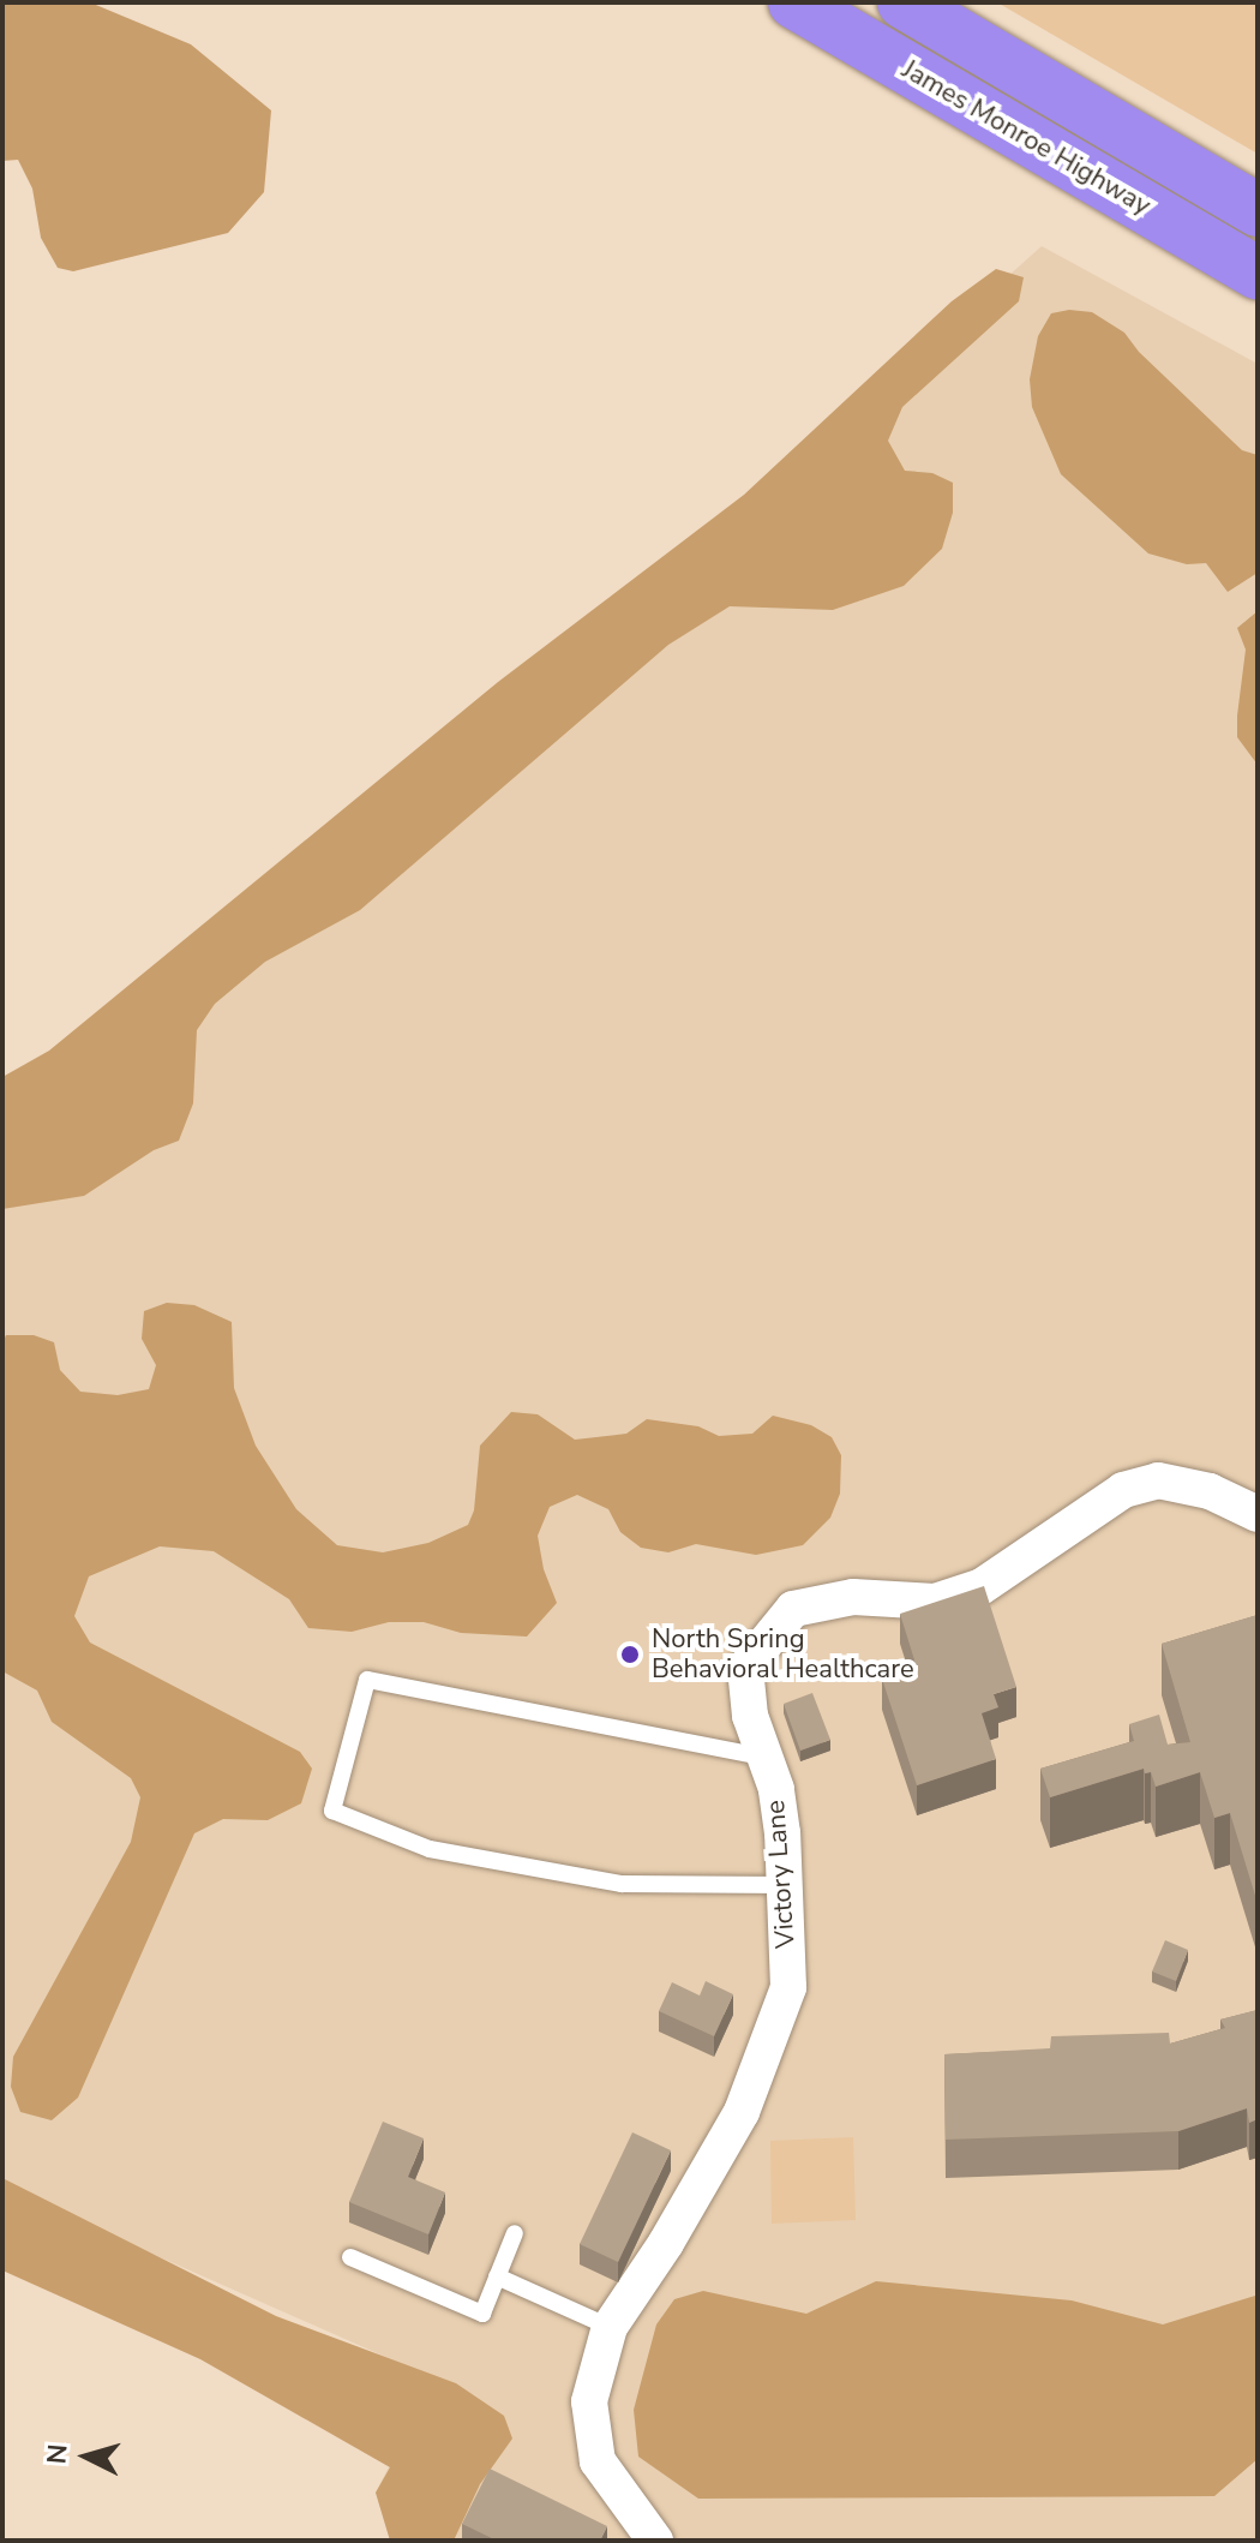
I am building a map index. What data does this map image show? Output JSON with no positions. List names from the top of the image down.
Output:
{
  "streets": {
    "highway": ["James Monroe Highway"],
    "street": ["Victory Lane"]
  },
  "places": ["North Spring Behavioral Healthcare"],
  "north": "left"
}
